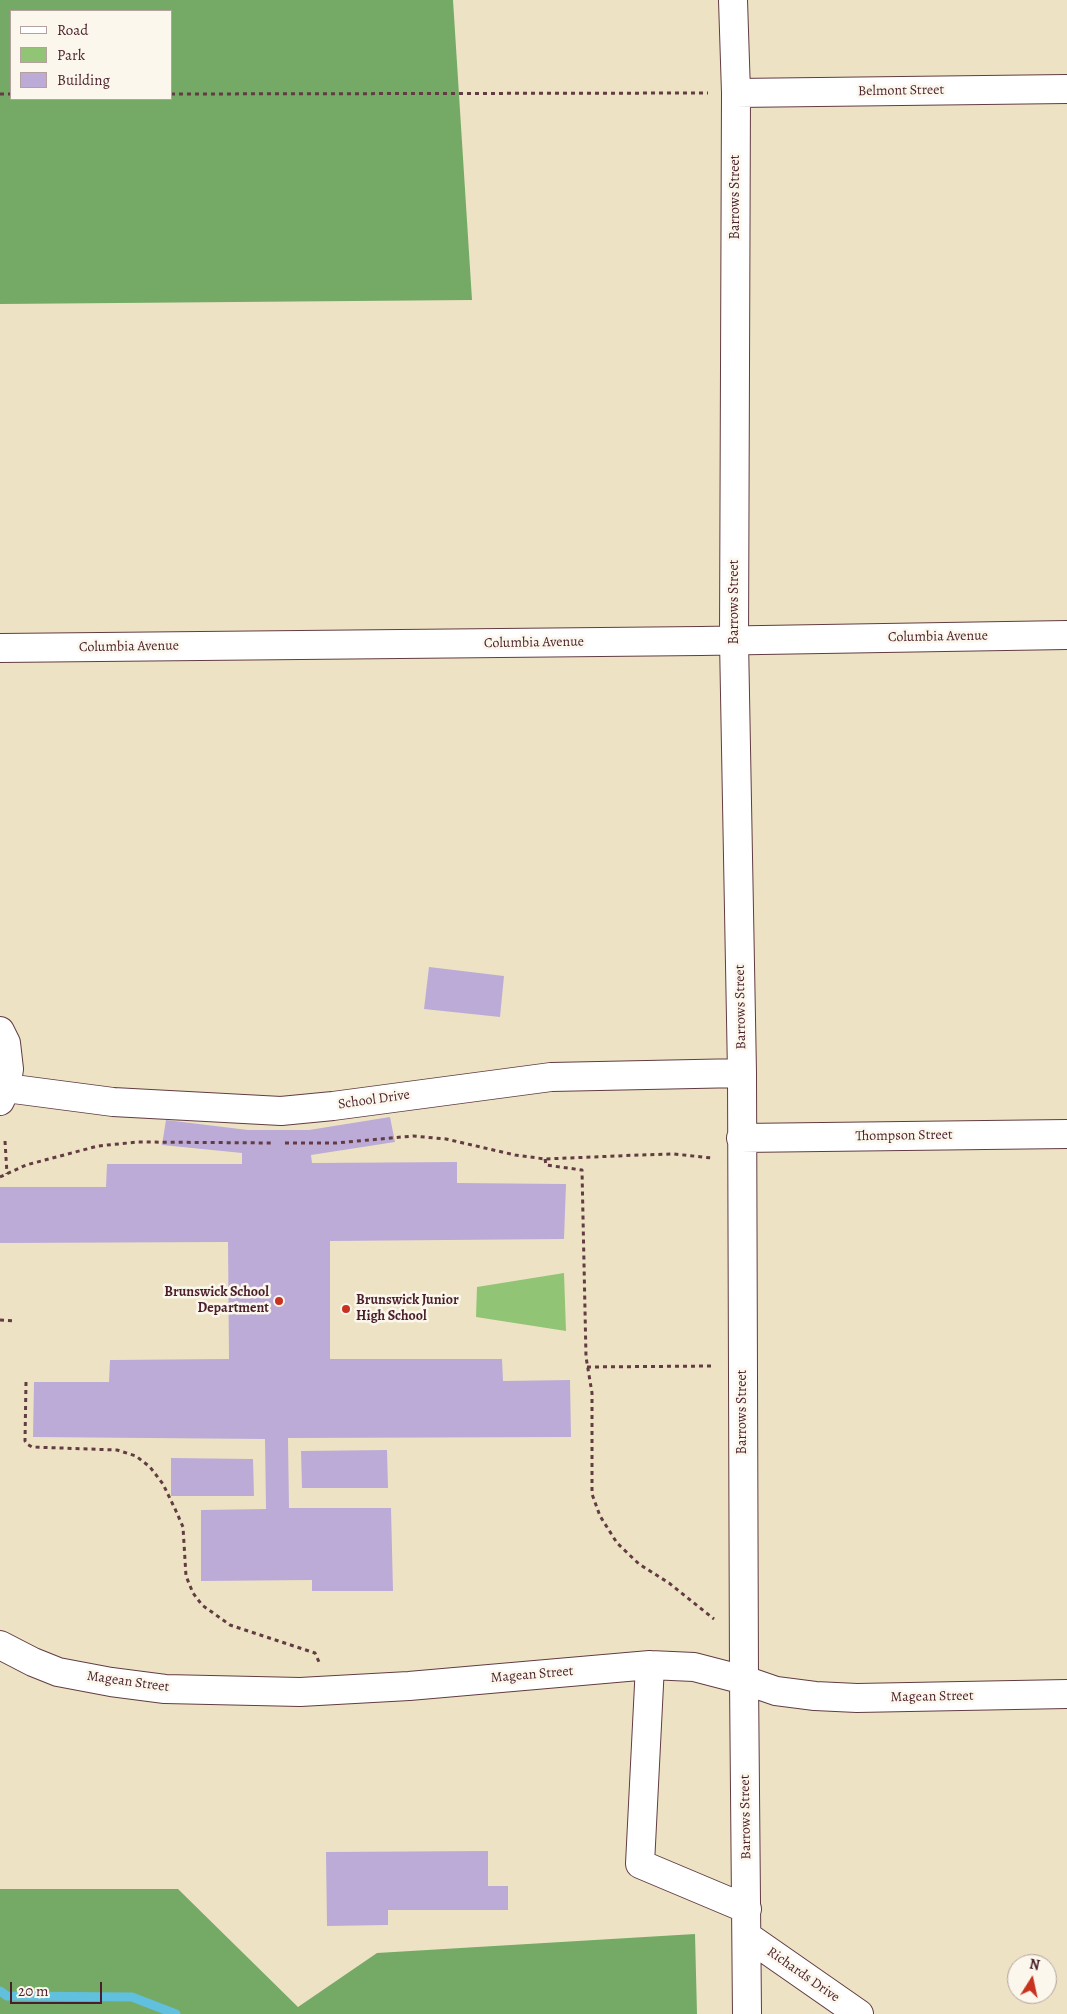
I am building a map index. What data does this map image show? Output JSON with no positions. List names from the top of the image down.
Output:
{
  "streets": {
    "street": [
      "Belmont Street",
      "Barrows Street",
      "Columbia Avenue",
      "School Drive",
      "Thompson Street",
      "Magean Street",
      "Richards Drive"
    ]
  },
  "crossings": [
    ["Belmont Street", "Barrows Street"],
    ["Barrows Street", "Columbia Avenue"],
    ["Barrows Street", "School Drive"],
    ["Barrows Street", "Thompson Street"],
    ["Barrows Street", "Magean Street"],
    ["Barrows Street", "Richards Drive"]
  ],
  "places": ["Brunswick School Department", "Brunswick Junior High School"],
  "legend": ["Road", "Park", "Building"],
  "scale_bar": "20 m",
  "north": "top"
}
